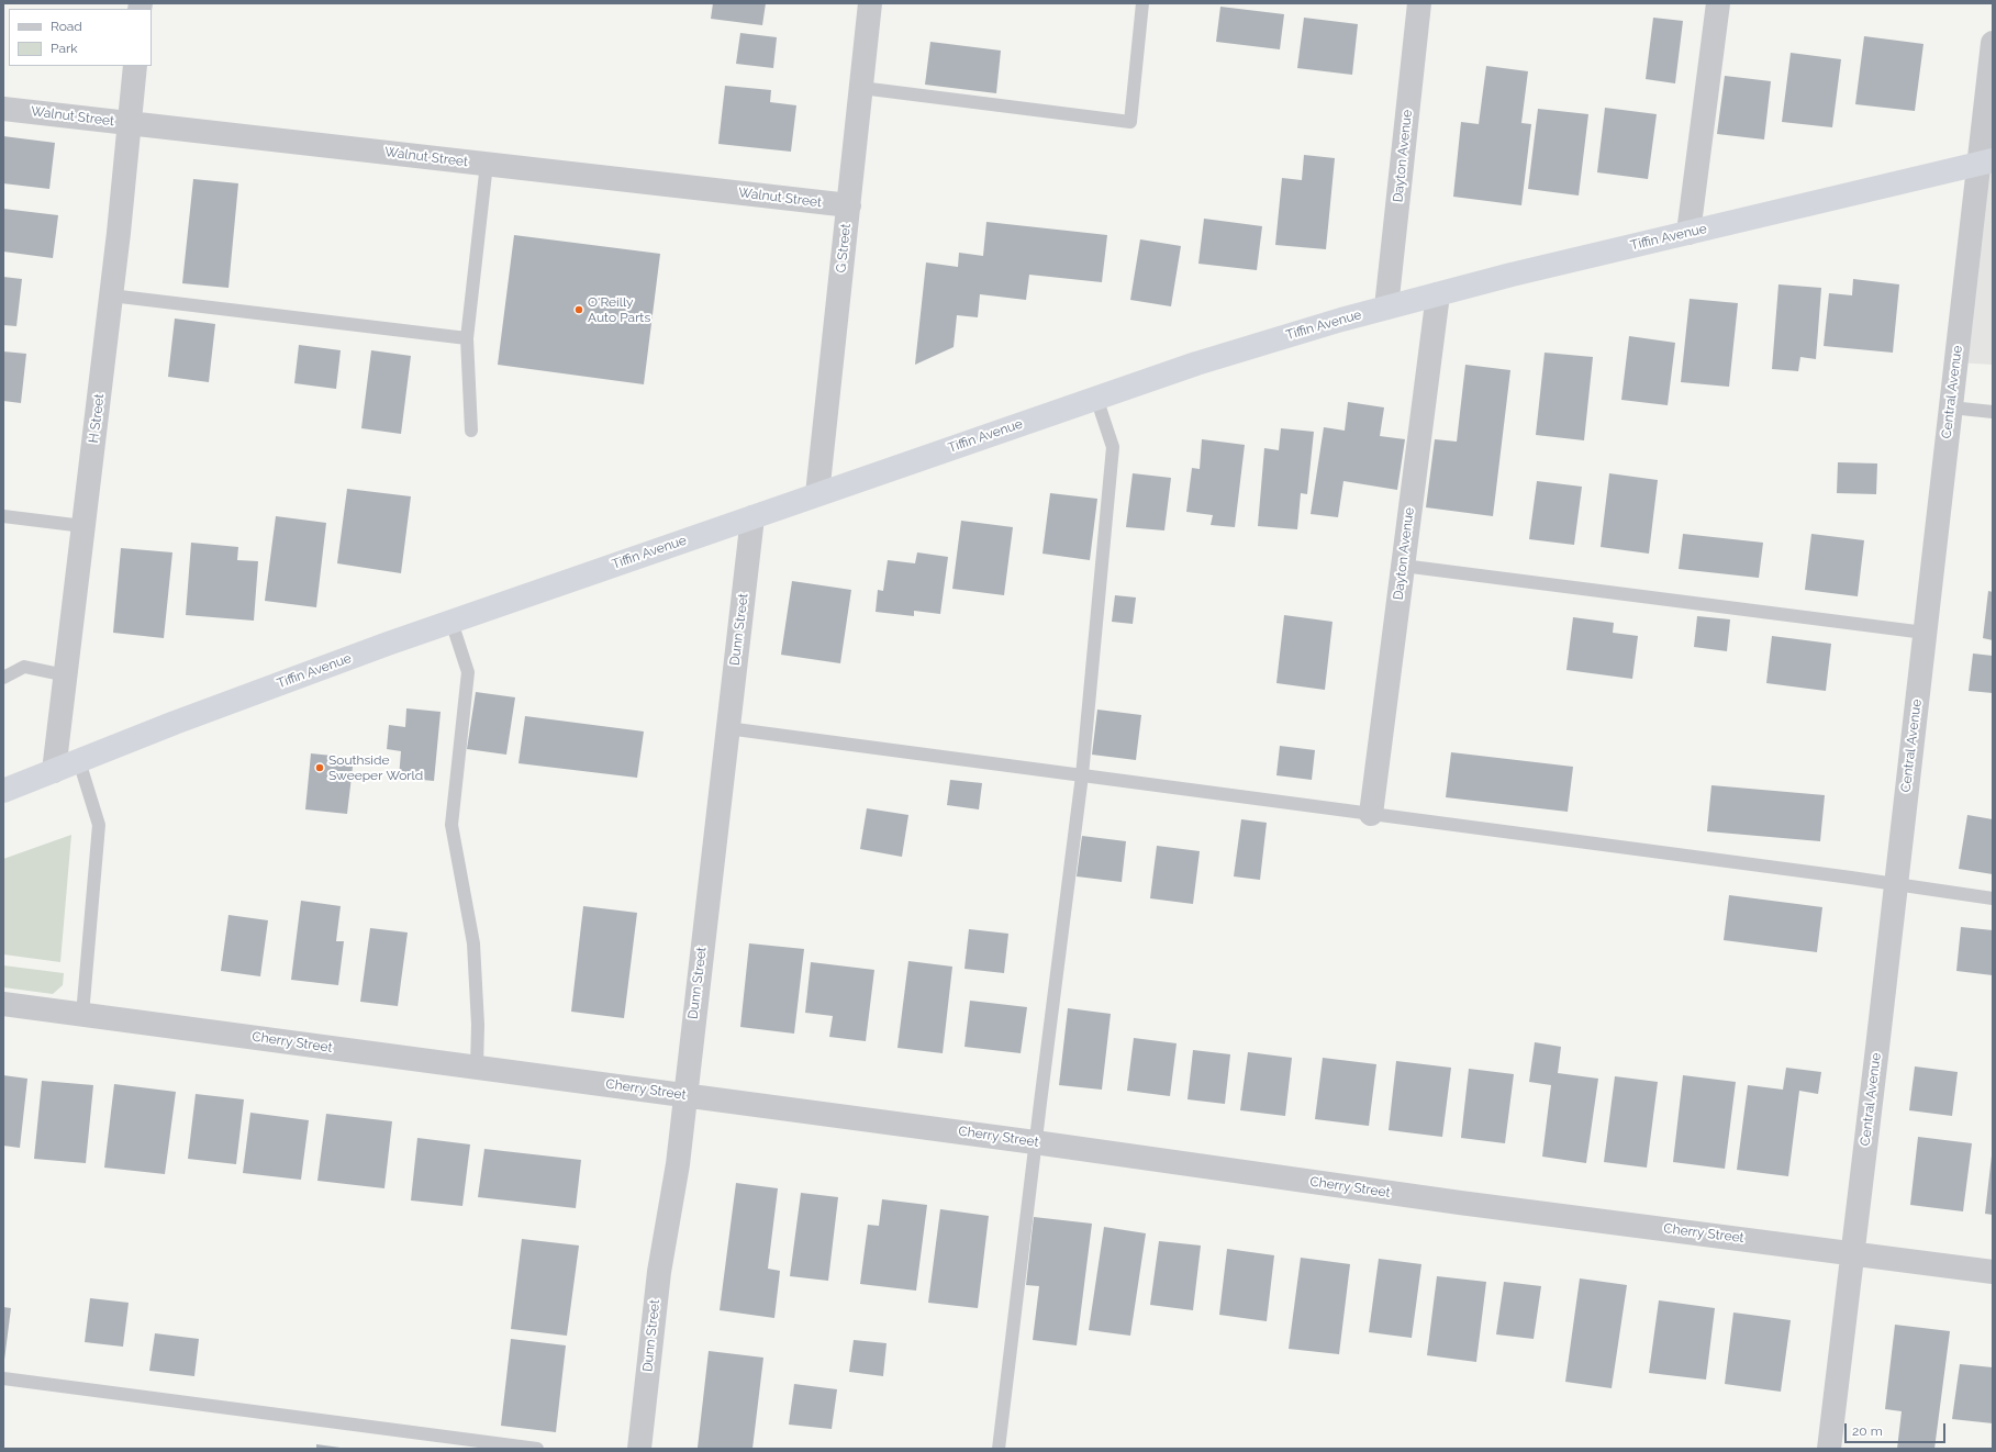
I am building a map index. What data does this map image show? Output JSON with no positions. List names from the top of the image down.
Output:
{
  "streets": {
    "highway": ["Tiffin Avenue"],
    "street": [
      "Walnut Street",
      "Dayton Avenue",
      "G Street",
      "Central Avenue",
      "H Street",
      "Dunn Street",
      "Cherry Street"
    ]
  },
  "crossings": [
    ["Walnut Street", "G Street"],
    ["Walnut Street", "H Street"],
    ["Dayton Avenue", "Tiffin Avenue"],
    ["Tiffin Avenue", "G Street"],
    ["Tiffin Avenue", "Central Avenue"],
    ["Tiffin Avenue", "H Street"],
    ["Tiffin Avenue", "Dunn Street"],
    ["Central Avenue", "Cherry Street"],
    ["Dunn Street", "Cherry Street"]
  ],
  "places": ["O'Reilly Auto Parts", "Southside Sweeper World"],
  "legend": ["Road", "Park"],
  "scale_bar": "20 m"
}
